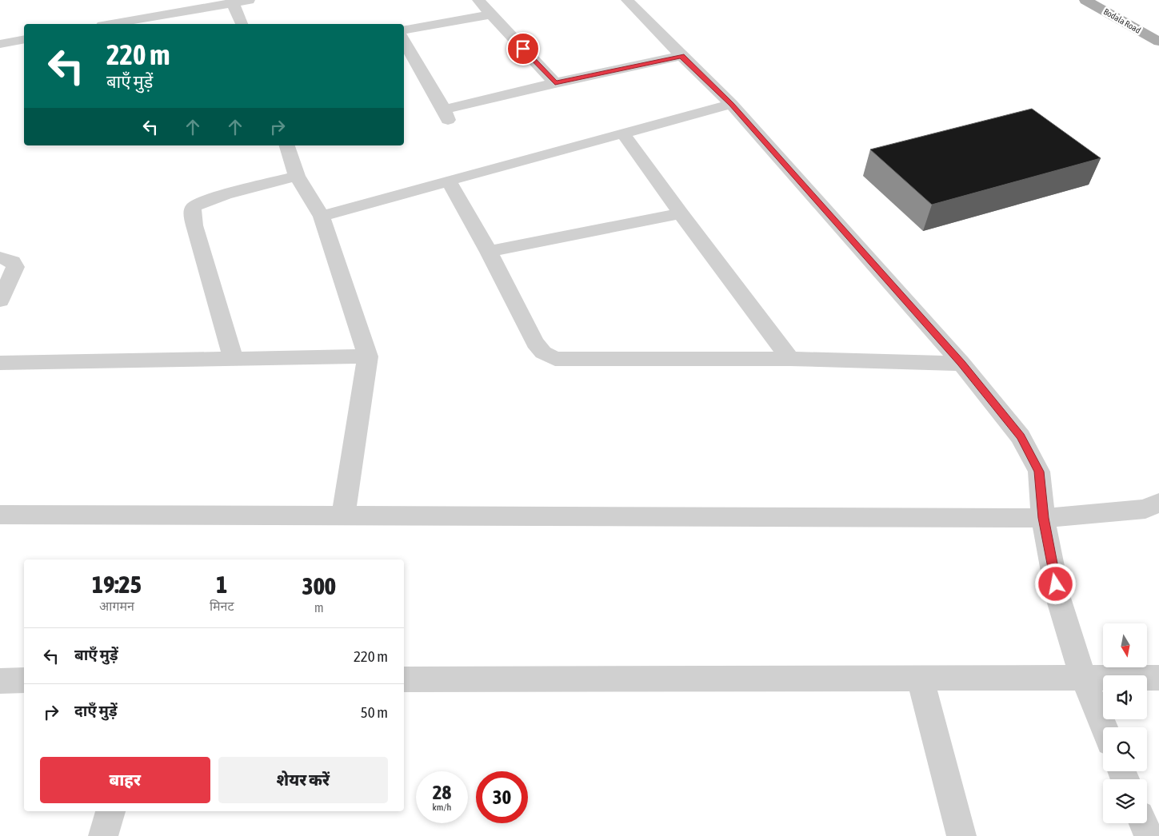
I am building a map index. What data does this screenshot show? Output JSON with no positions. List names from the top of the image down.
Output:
{
  "streets": {
    "main road": ["Bodala Road"]
  },
  "north": "bottom",
  "page": {
    "turn": ["220 m", "बाएँ मुड़ें"],
    "eta": [
      "19:25",
      "आगमन",
      "1",
      "मिनट",
      "300",
      "m"
    ],
    "list": [
      {
        "name": "बाएँ मुड़ें",
        "value": "220 m"
      },
      {
        "name": "दाएँ मुड़ें",
        "value": "50 m"
      }
    ],
    "buttons": ["बाहर", "शेयर करें"],
    "speed": "28 km/h",
    "limit": "30"
  }
}
